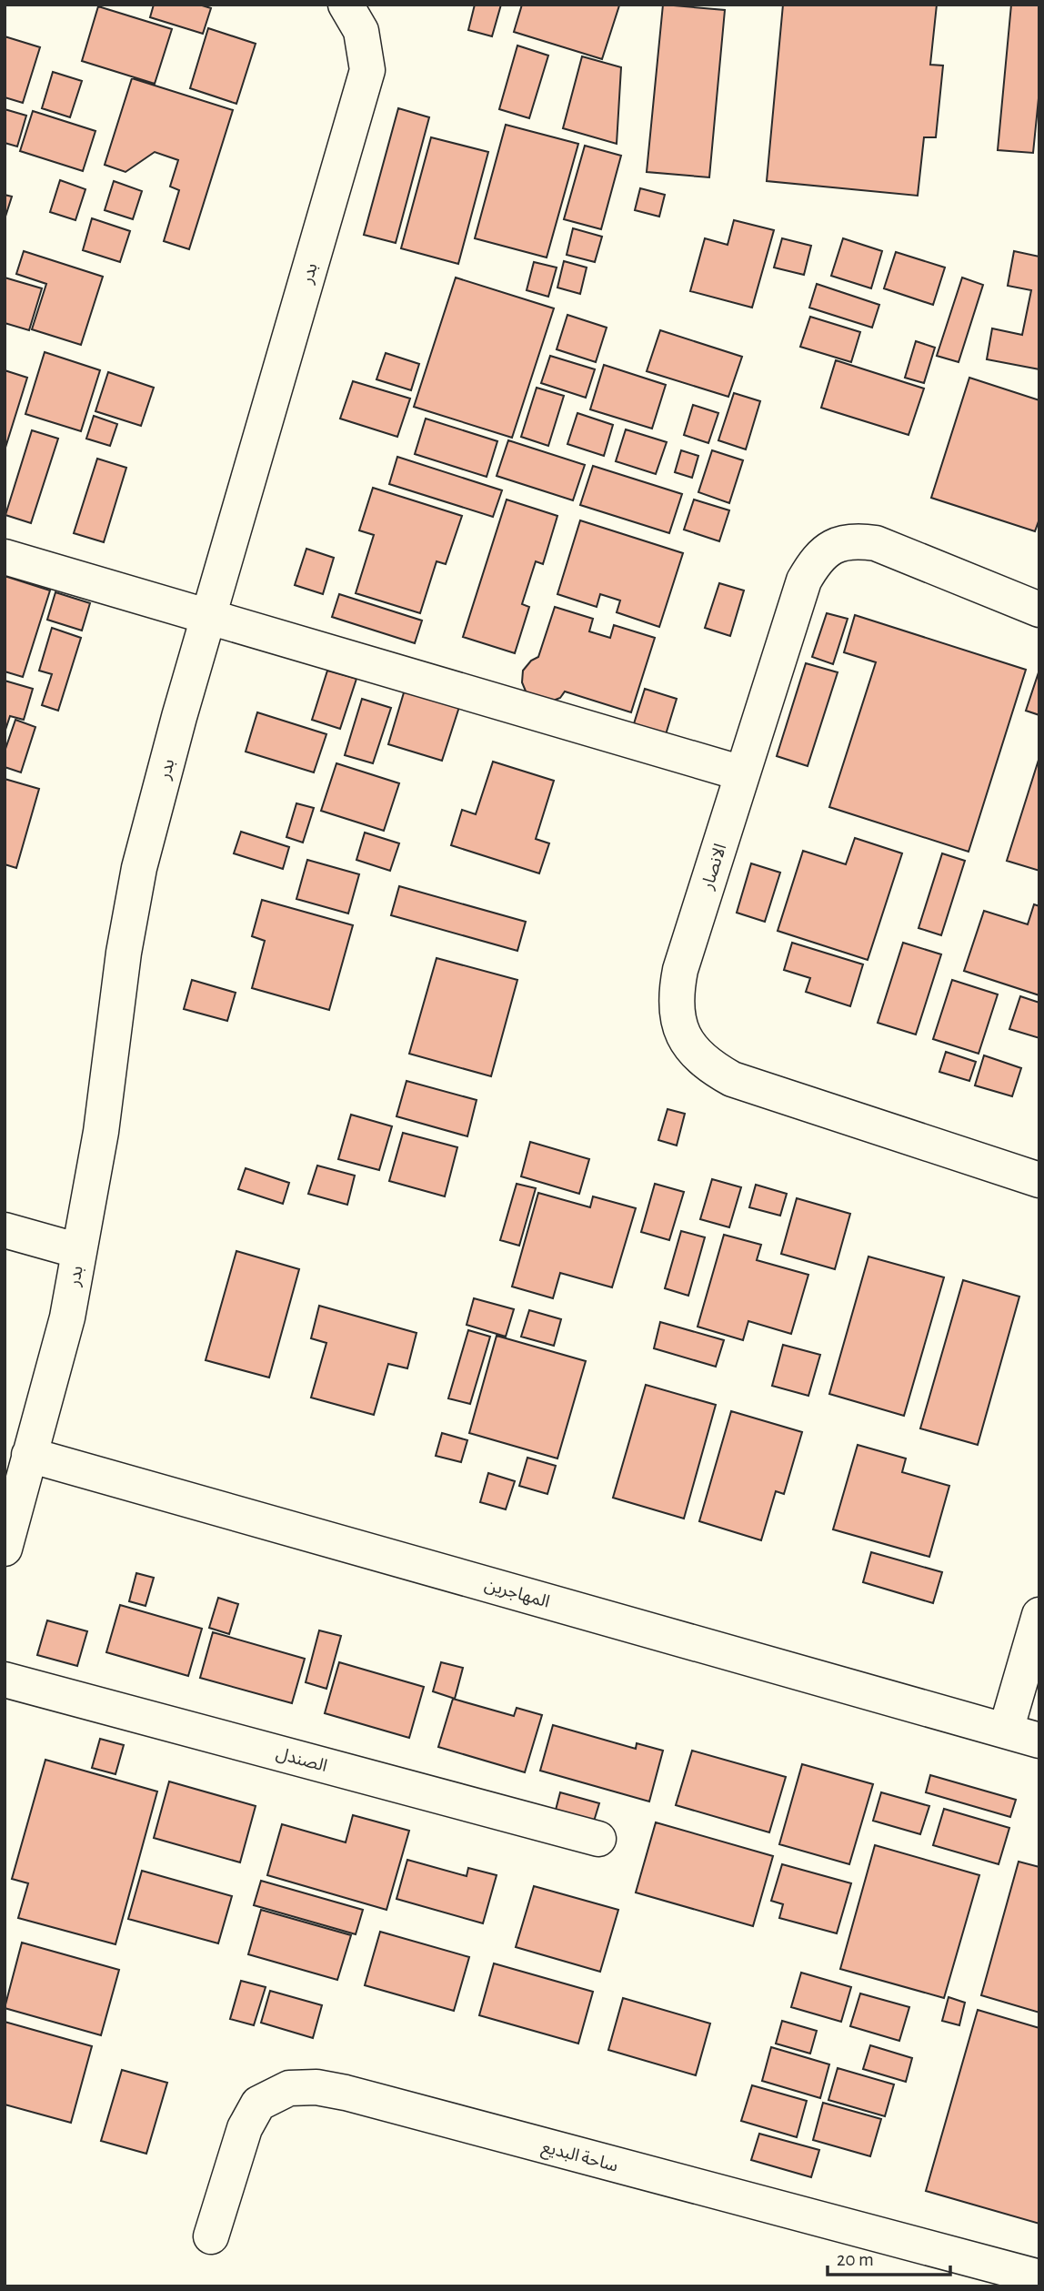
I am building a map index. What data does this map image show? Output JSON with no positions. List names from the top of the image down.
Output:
{
  "streets": {
    "street": [
      "بدر",
      "الانصار",
      "المهاجرين",
      "الصندل",
      "ساحة البديع"
    ]
  },
  "crossings": [
    ["بدر", "المهاجرين"]
  ],
  "scale_bar": "20 m"
}
